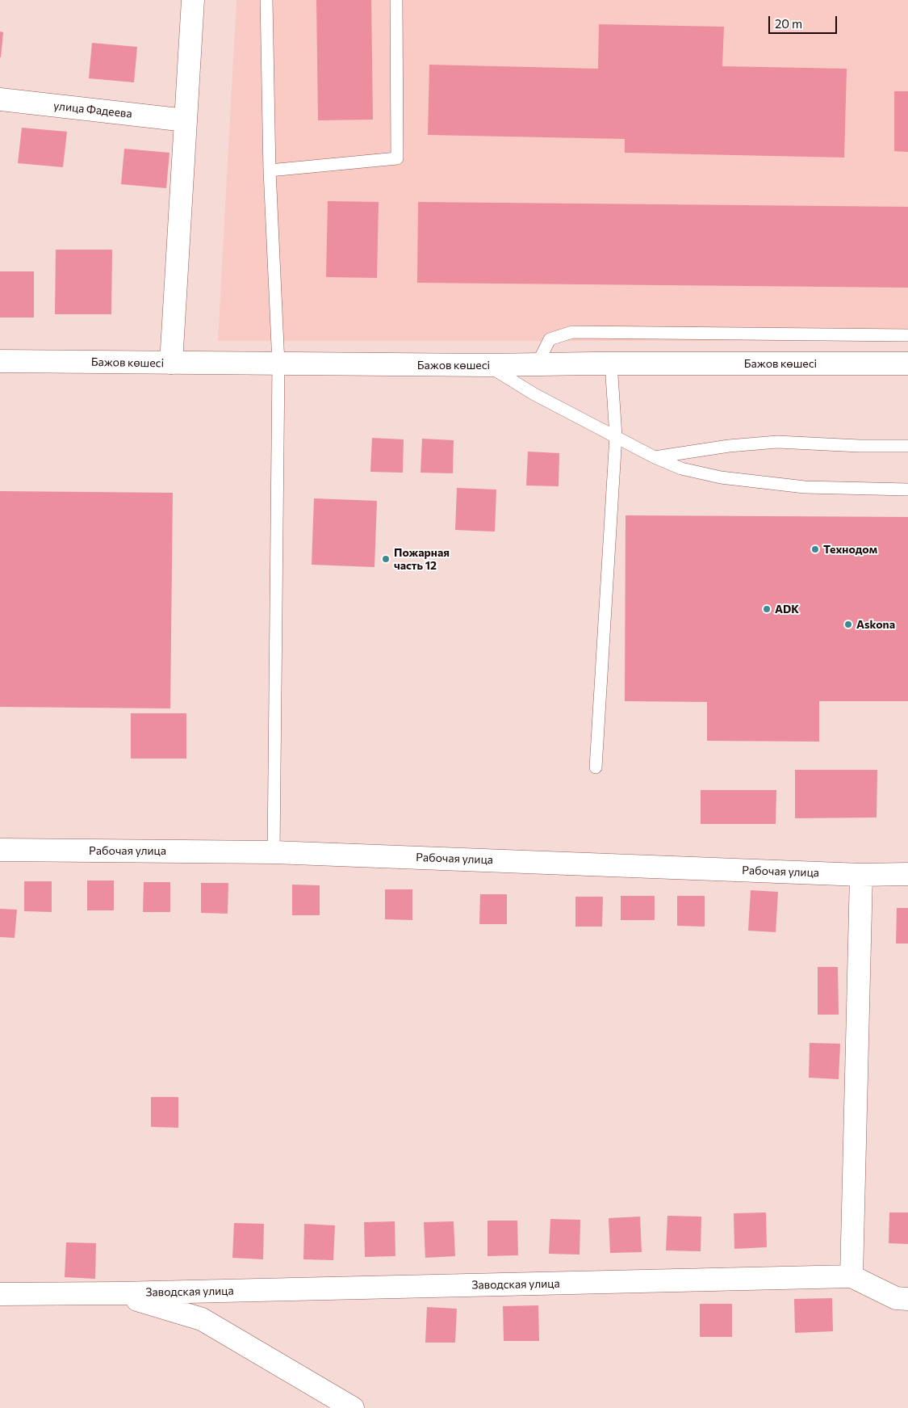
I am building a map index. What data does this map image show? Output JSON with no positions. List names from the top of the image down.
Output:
{
  "streets": {
    "street": [
      "улица Фадеева",
      "Бажов көшесі",
      "Рабочая улица",
      "Заводская улица"
    ]
  },
  "places": [
    "Технодом",
    "Пожарная часть 12",
    "ADK",
    "Askona"
  ],
  "scale_bar": "20 m"
}
